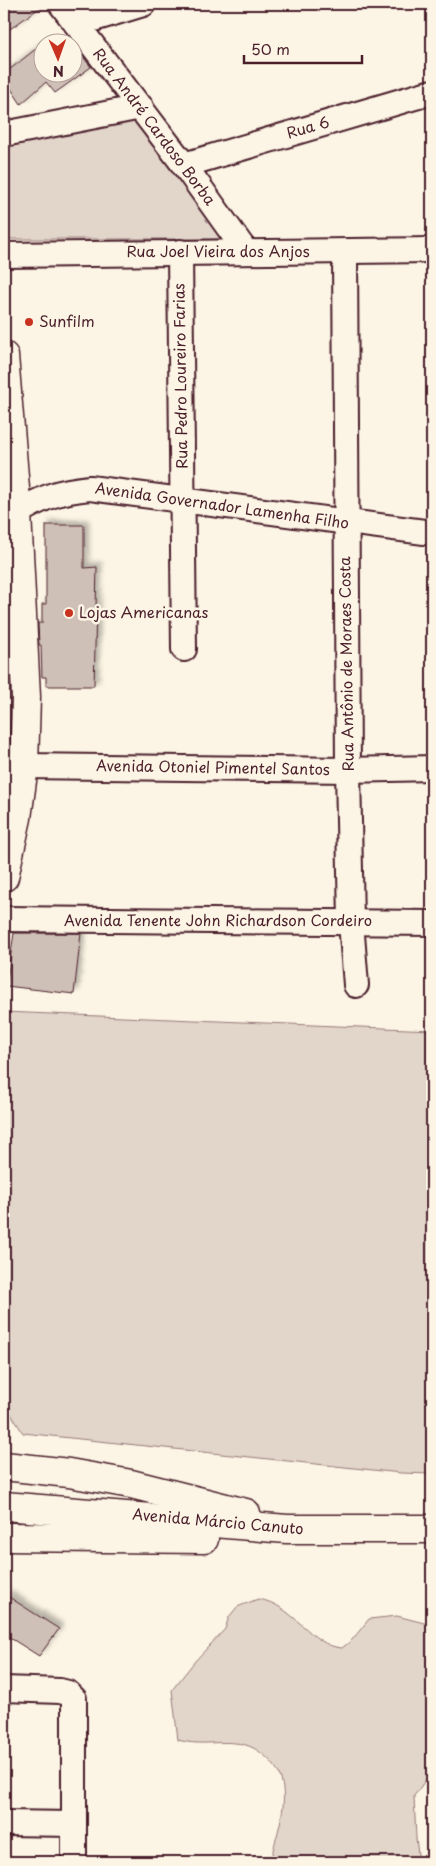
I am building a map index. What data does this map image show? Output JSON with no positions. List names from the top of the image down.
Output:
{
  "streets": {
    "main road": ["Avenida Márcio Canuto"],
    "street": [
      "Rua André Cardoso Borba",
      "Rua 6",
      "Rua Joel Vieira dos Anjos",
      "Rua Pedro Loureiro Farias",
      "Avenida Governador Lamenha Filho",
      "Rua Antônio de Moraes Costa",
      "Avenida Otoniel Pimentel Santos",
      "Avenida Tenente John Richardson Cordeiro"
    ]
  },
  "crossings": [
    ["Rua André Cardoso Borba", "Rua 6"],
    ["Rua André Cardoso Borba", "Rua Joel Vieira dos Anjos"],
    ["Rua Joel Vieira dos Anjos", "Rua Pedro Loureiro Farias"],
    ["Rua Joel Vieira dos Anjos", "Rua Antônio de Moraes Costa"],
    ["Rua Pedro Loureiro Farias", "Avenida Governador Lamenha Filho"],
    ["Avenida Governador Lamenha Filho", "Rua Antônio de Moraes Costa"],
    ["Rua Antônio de Moraes Costa", "Avenida Otoniel Pimentel Santos"],
    ["Rua Antônio de Moraes Costa", "Avenida Tenente John Richardson Cordeiro"]
  ],
  "places": ["Sunfilm", "Lojas Americanas"],
  "scale_bar": "50 m",
  "north": "bottom"
}
